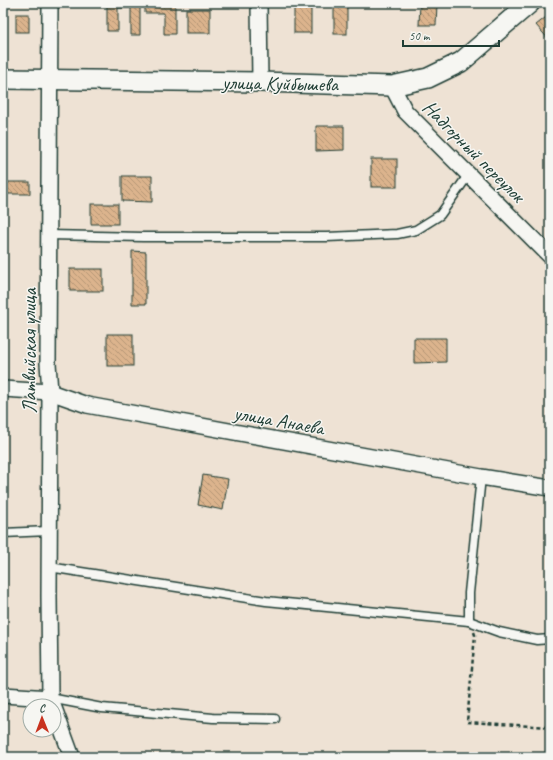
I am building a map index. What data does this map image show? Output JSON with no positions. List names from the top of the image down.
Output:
{
  "streets": {
    "street": [
      "улица Куйбышева",
      "Надгорный переулок",
      "Латвийская улица",
      "улица Анаева"
    ]
  },
  "crossings": [
    ["улица Куйбышева", "Надгорный переулок"],
    ["улица Куйбышева", "Латвийская улица"],
    ["Латвийская улица", "улица Анаева"]
  ],
  "scale_bar": "50 m",
  "north": "top"
}
